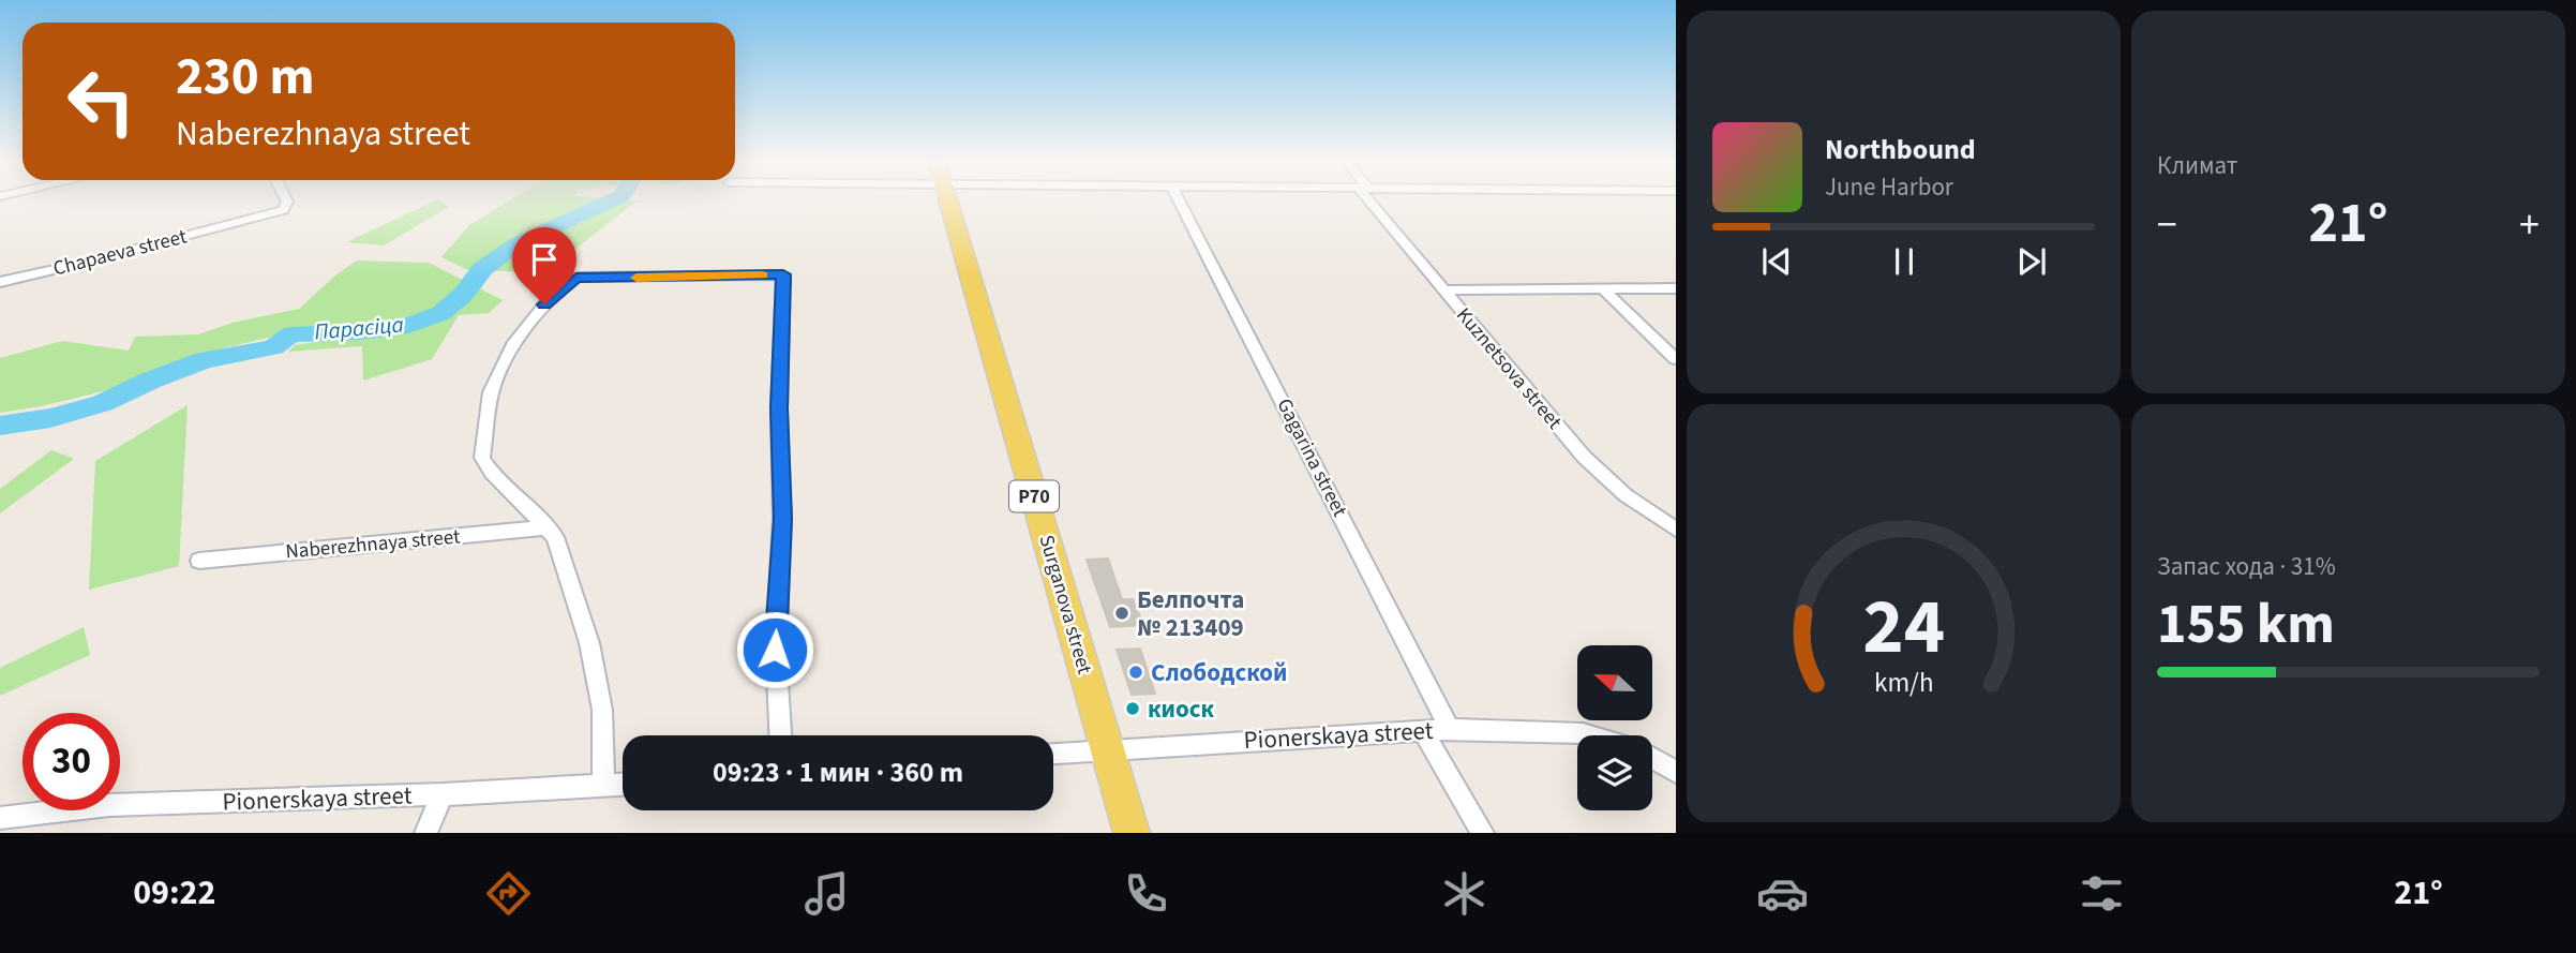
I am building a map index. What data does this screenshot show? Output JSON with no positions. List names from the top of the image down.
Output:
{
  "streets": {
    "main road": ["Р70", "Surganova street"],
    "street": [
      "Chapaeva street",
      "Kuznetsova street",
      "Gagarina street",
      "Naberezhnaya street",
      "Pionerskaya street"
    ]
  },
  "crossings": [
    ["Gagarina street", "Pionerskaya street"],
    ["Surganova street", "Pionerskaya street"]
  ],
  "water": ["Парасіца"],
  "places": ["Белпочта № 213409", "Слободской", "киоск"],
  "north": "left",
  "page": {
    "tile": [
      "Климат",
      ["Запас хода · 31%", "155 km"]
    ],
    "turn": ["230 m", "Naberezhnaya street"],
    "song": ["Northbound", "June Harbor"],
    "heat": ["−", "21°", "+"],
    "limit": "30",
    "trip": "09:23 · 1 мин · 360 m",
    "tabs": ["09:22", "21°"],
    "gauge": ["24", "km/h"]
  }
}
